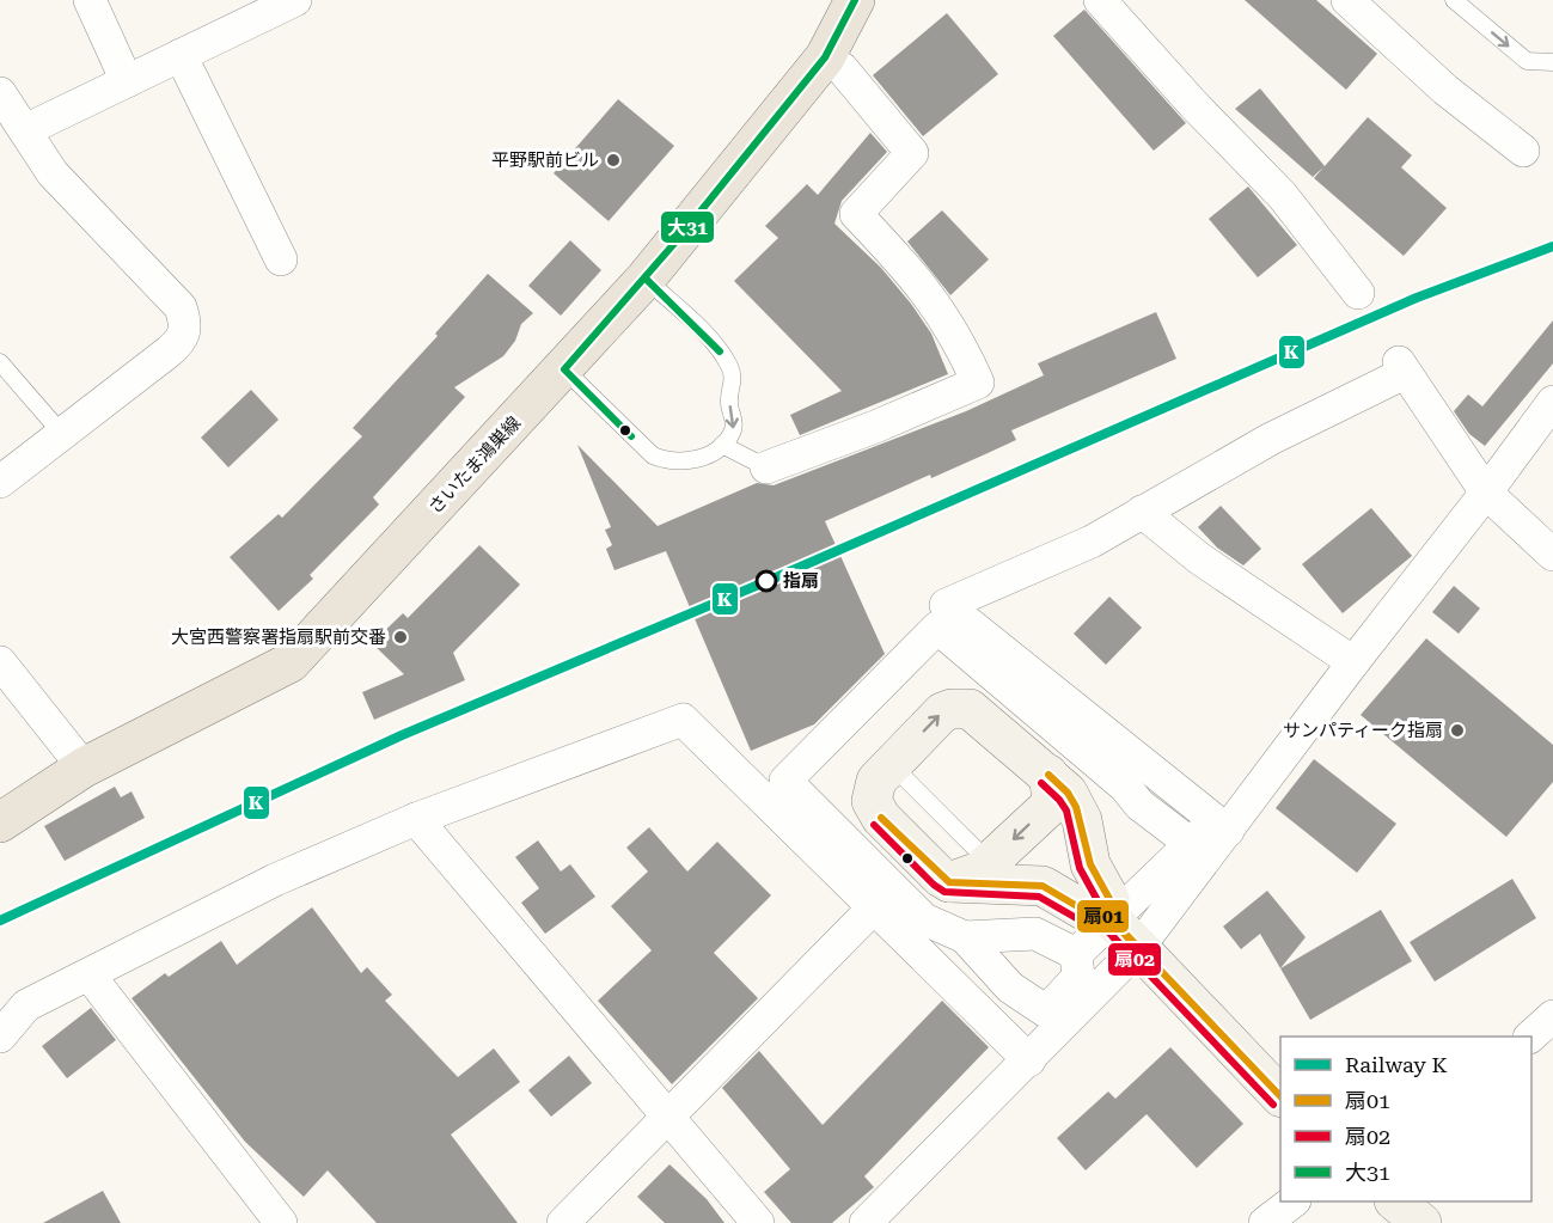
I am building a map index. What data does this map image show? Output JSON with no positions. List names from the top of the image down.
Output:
{
  "streets": {
    "main road": ["さいたま鴻巣線"]
  },
  "places": [
    "平野駅前ビル",
    "指扇",
    "大宮西警察署指扇駅前交番",
    "サンパティーク指扇"
  ],
  "lines": [
    "transit line 大31",
    "rail line K",
    "transit line 扇01",
    "transit line 扇02"
  ],
  "legend": [
    "Railway K",
    "扇01",
    "扇02",
    "大31"
  ]
}
